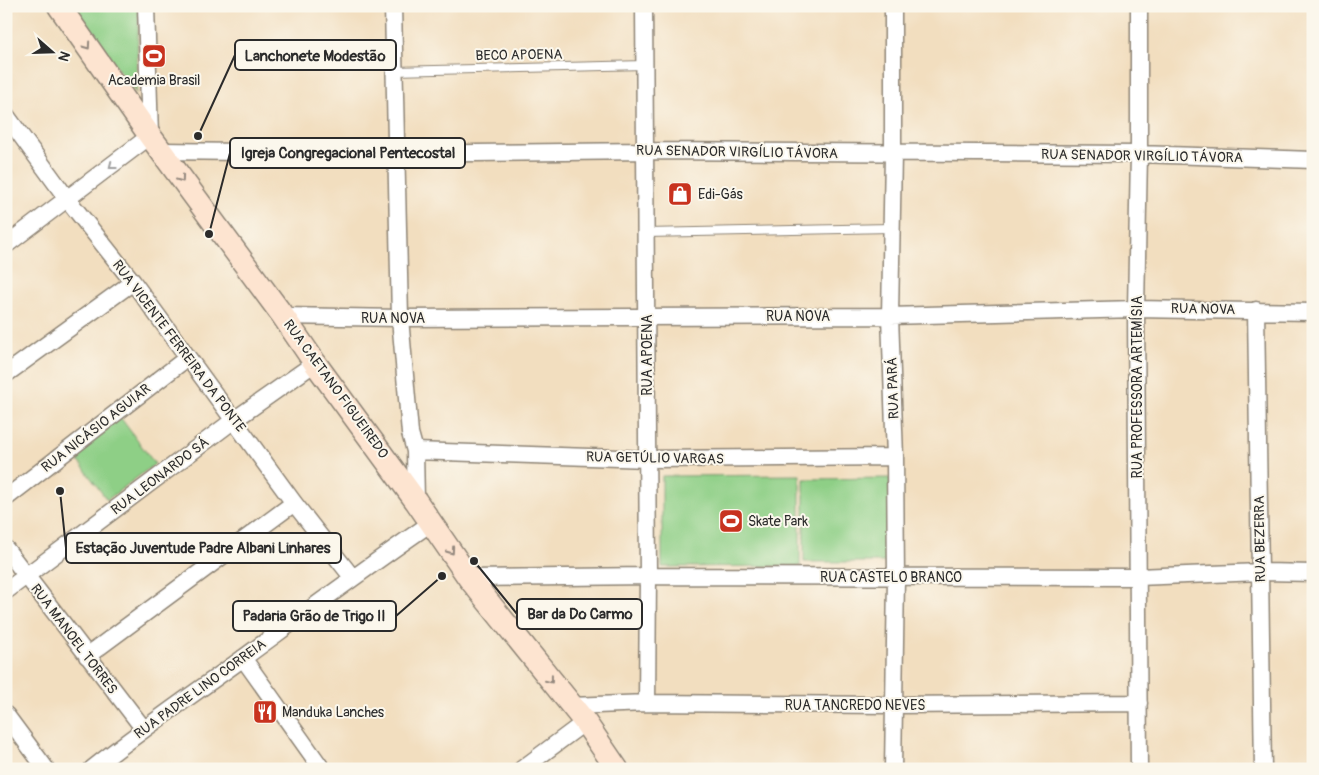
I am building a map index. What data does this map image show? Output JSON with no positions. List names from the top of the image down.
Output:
{
  "streets": {
    "main road": ["RUA CAETANO FIGUEIREDO"],
    "street": [
      "RUA SENADOR VIRGÍLIO TÁVORA",
      "RUA NOVA",
      "RUA VICENTE FERREIRA DA PONTE",
      "RUA APOENA",
      "RUA PROFESSORA ARTEMÍSIA",
      "RUA PARÁ",
      "RUA NICÁSIO AGUIAR",
      "RUA GETÚLIO VARGAS",
      "RUA LEONARDO SÁ",
      "RUA BEZERRA",
      "RUA CASTELO BRANCO",
      "RUA MANOEL TORRES",
      "RUA PADRE LINO CORREIA",
      "RUA TANCREDO NEVES"
    ],
    "lane": ["BECO APOENA"]
  },
  "crossings": [
    ["BECO APOENA", "RUA APOENA"],
    ["RUA SENADOR VIRGÍLIO TÁVORA", "RUA APOENA"],
    ["RUA SENADOR VIRGÍLIO TÁVORA", "RUA PROFESSORA ARTEMÍSIA"],
    ["RUA SENADOR VIRGÍLIO TÁVORA", "RUA PARÁ"],
    ["RUA SENADOR VIRGÍLIO TÁVORA", "RUA CAETANO FIGUEIREDO"],
    ["RUA NOVA", "RUA APOENA"],
    ["RUA NOVA", "RUA PROFESSORA ARTEMÍSIA"],
    ["RUA NOVA", "RUA PARÁ"],
    ["RUA NOVA", "RUA CAETANO FIGUEIREDO"],
    ["RUA NOVA", "RUA BEZERRA"],
    ["RUA VICENTE FERREIRA DA PONTE", "RUA NICÁSIO AGUIAR"],
    ["RUA VICENTE FERREIRA DA PONTE", "RUA LEONARDO SÁ"],
    ["RUA VICENTE FERREIRA DA PONTE", "RUA PADRE LINO CORREIA"],
    ["RUA APOENA", "RUA GETÚLIO VARGAS"],
    ["RUA APOENA", "RUA CASTELO BRANCO"],
    ["RUA APOENA", "RUA TANCREDO NEVES"],
    ["RUA PROFESSORA ARTEMÍSIA", "RUA CASTELO BRANCO"],
    ["RUA PROFESSORA ARTEMÍSIA", "RUA TANCREDO NEVES"],
    ["RUA PARÁ", "RUA GETÚLIO VARGAS"],
    ["RUA PARÁ", "RUA CASTELO BRANCO"],
    ["RUA PARÁ", "RUA TANCREDO NEVES"],
    ["RUA CAETANO FIGUEIREDO", "RUA LEONARDO SÁ"],
    ["RUA CAETANO FIGUEIREDO", "RUA CASTELO BRANCO"],
    ["RUA CAETANO FIGUEIREDO", "RUA PADRE LINO CORREIA"],
    ["RUA CAETANO FIGUEIREDO", "RUA TANCREDO NEVES"],
    ["RUA LEONARDO SÁ", "RUA MANOEL TORRES"],
    ["RUA BEZERRA", "RUA CASTELO BRANCO"],
    ["RUA MANOEL TORRES", "RUA PADRE LINO CORREIA"]
  ],
  "one_way": ["RUA CAETANO FIGUEIREDO"],
  "places": {
    "sports": ["Academia Brasil", "Skate Park"],
    "other": [
      "Lanchonete Modestão",
      "Igreja Congregacional Pentecostal",
      "Estação Juventude Padre Albani Linhares",
      "Bar da Do Carmo",
      "Padaria Grão de Trigo II"
    ],
    "shop": ["Edi-Gás"],
    "restaurant": ["Manduka Lanches"]
  },
  "north": "right"
}
